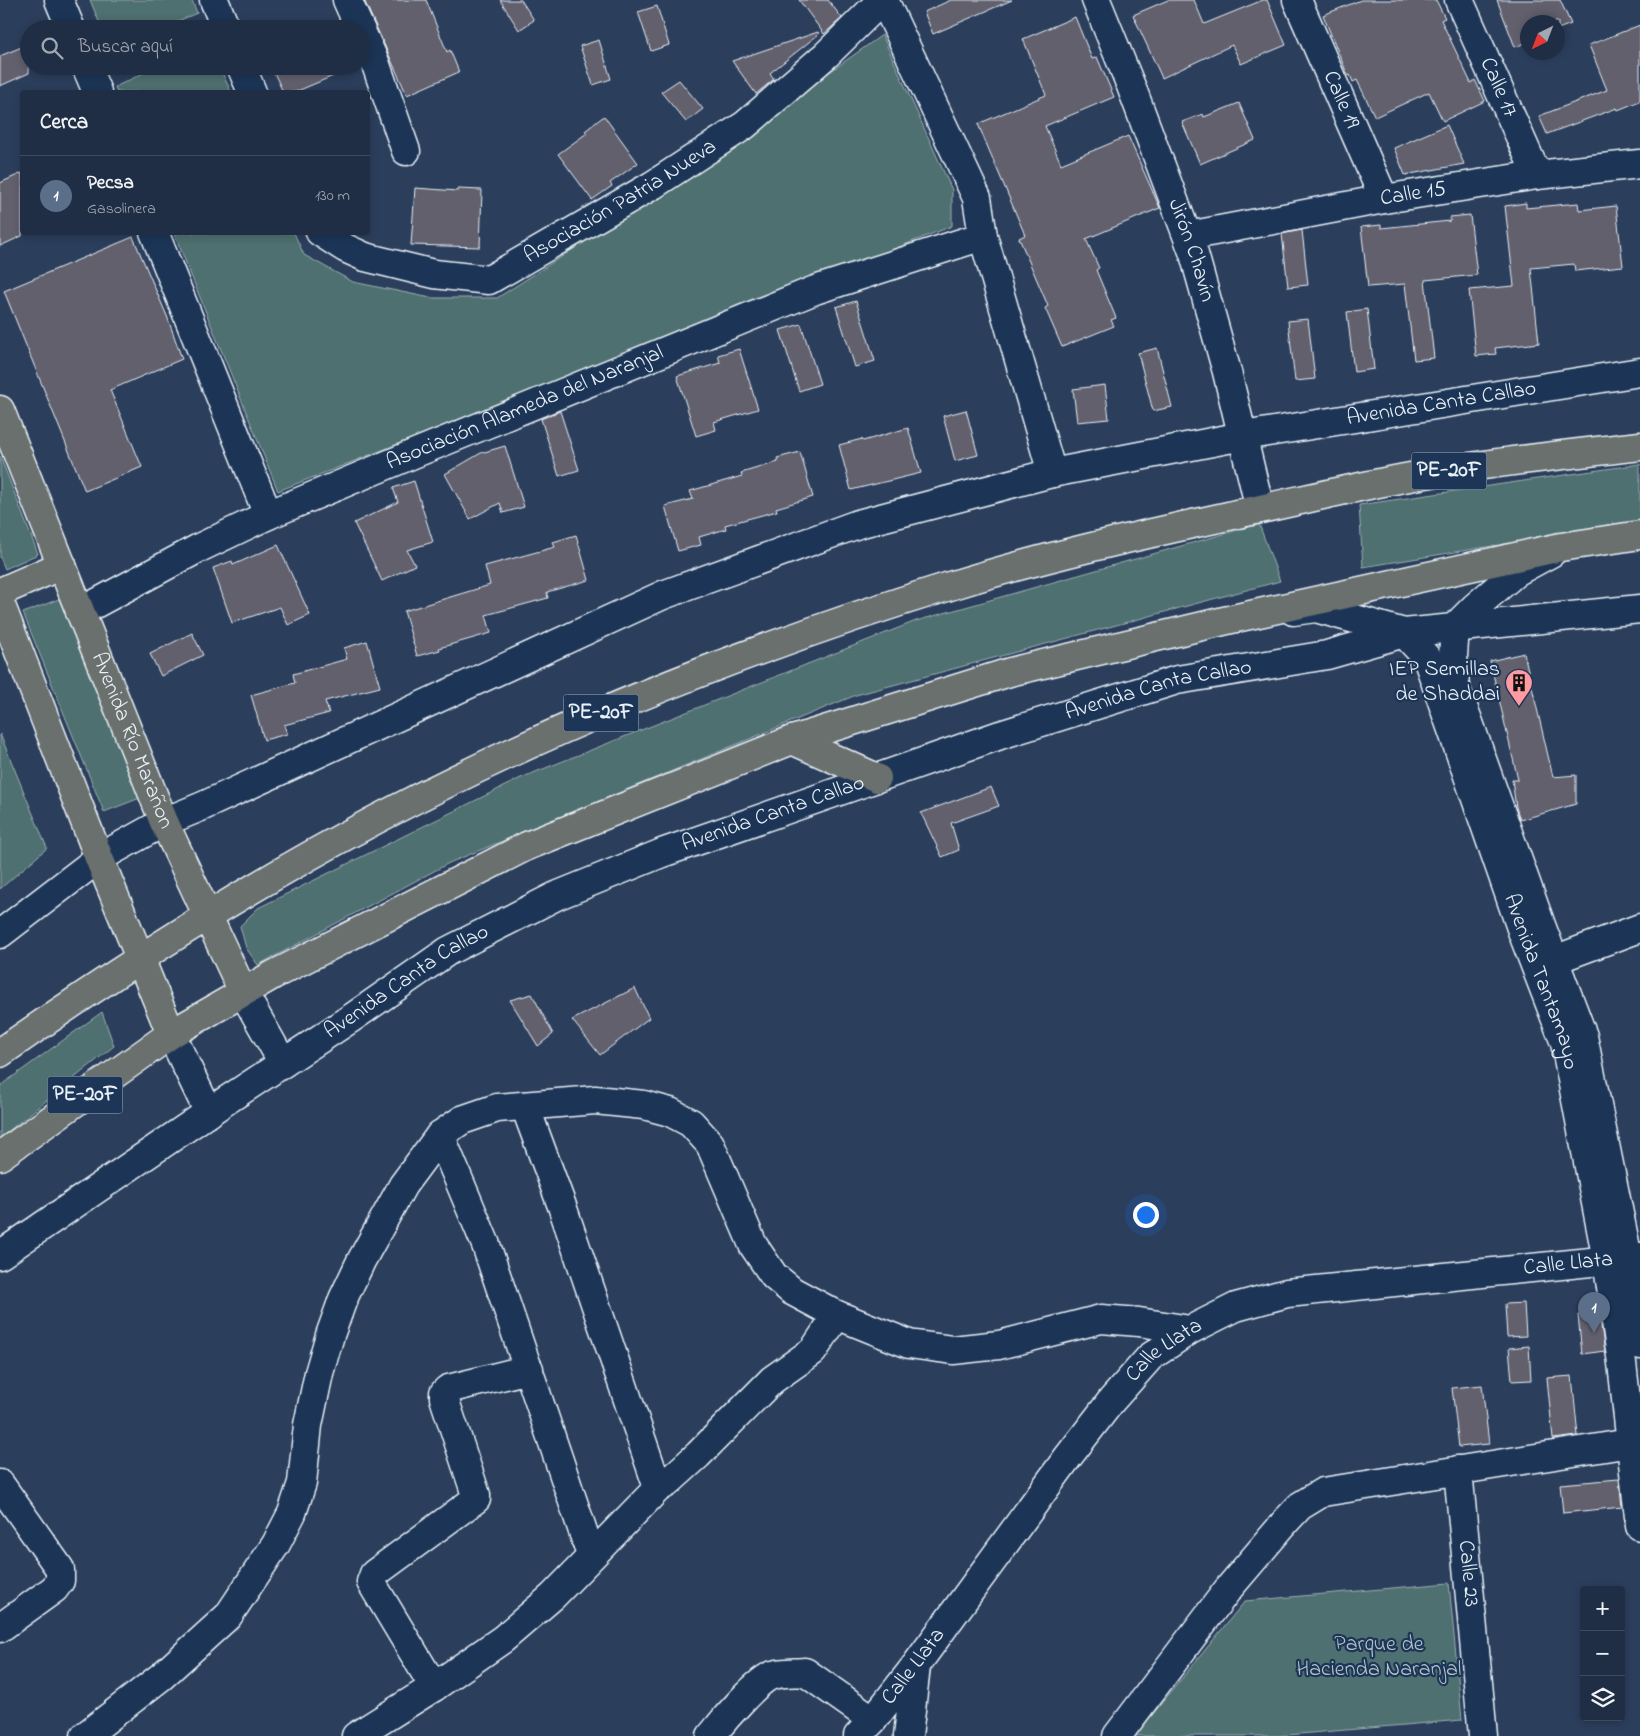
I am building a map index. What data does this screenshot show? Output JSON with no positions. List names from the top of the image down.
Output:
{
  "streets": {
    "main road": ["PE-20F", "Avenida Río Marañon"],
    "street": [
      "Calle 17",
      "Calle 19",
      "Calle 15",
      "Asociación Patria Nueva",
      "Jirón Chavín",
      "Avenida Canta Callao",
      "Asociación Alameda del Naranjal",
      "Avenida Tantamayo",
      "Calle Llata",
      "Calle 23"
    ]
  },
  "crossings": [
    ["Calle 17", "Calle 15"],
    ["Calle 19", "Calle 15"],
    ["Calle 15", "Jirón Chavín"],
    ["Jirón Chavín", "Avenida Canta Callao"],
    ["Jirón Chavín", "PE-20F"],
    ["Avenida Canta Callao", "Avenida Río Marañon"],
    ["Avenida Canta Callao", "Avenida Tantamayo"],
    ["Asociación Alameda del Naranjal", "Avenida Río Marañon"],
    ["PE-20F", "Avenida Río Marañon"],
    ["Avenida Tantamayo", "Calle Llata"]
  ],
  "parks": ["Parque de Hacienda Naranjal"],
  "places": {
    "building": ["IEP Semillas de Shaddai"]
  },
  "north": "bottom left",
  "page": {
    "search": "Buscar aquí",
    "heading": "Cerca",
    "list": [
      {
        "mark": "1",
        "name": "Pecsa",
        "note": "Gasolinera",
        "value": "130 m"
      }
    ],
    "pins": "1",
    "map_buttons": ["+", "−"]
  }
}
